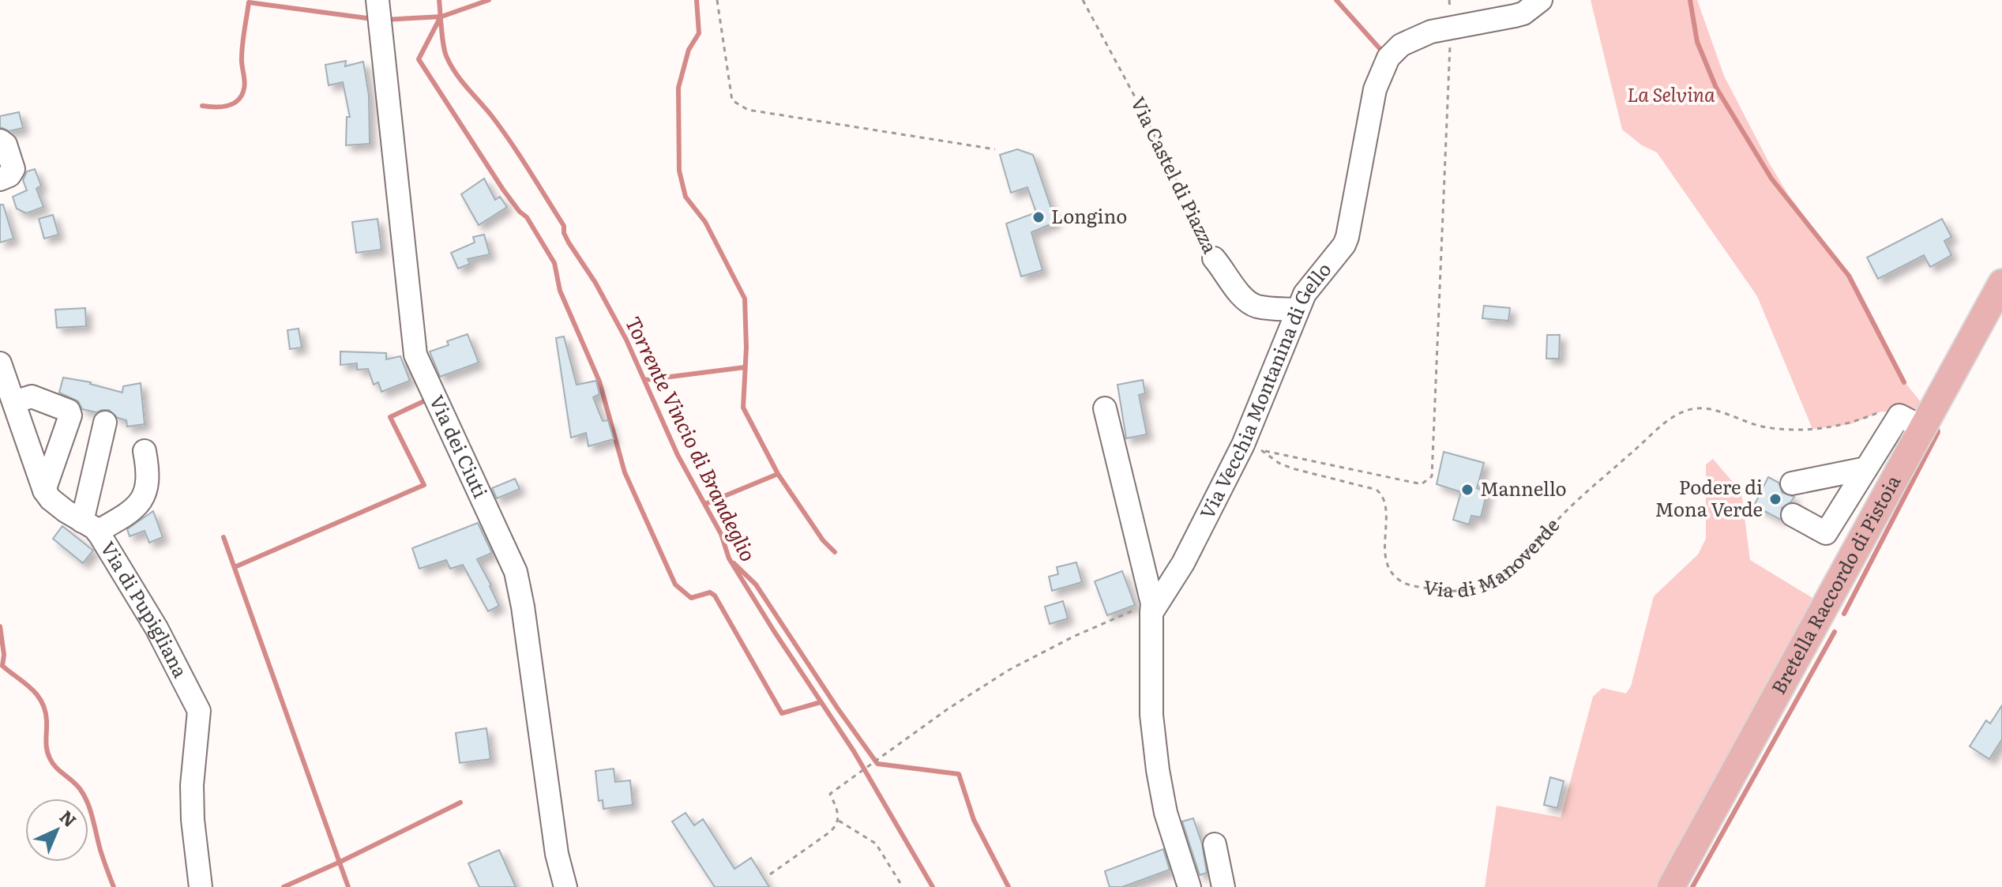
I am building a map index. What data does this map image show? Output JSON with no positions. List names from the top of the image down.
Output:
{
  "streets": {
    "main road": ["Bretella Raccordo di Pistoia"],
    "street": [
      "Via Castel di Piazza",
      "Via Vecchia Montanina di Gello",
      "Via dei Ciuti",
      "Via di Pupigliana"
    ],
    "path": ["Via di Manoverde"]
  },
  "crossings": [
    ["Via Castel di Piazza", "Via Vecchia Montanina di Gello"],
    ["Via Vecchia Montanina di Gello", "Via di Manoverde"],
    ["Via di Manoverde", "Bretella Raccordo di Pistoia"]
  ],
  "water": ["Torrente Vincio di Brandeglio"],
  "parks": ["La Selvina"],
  "places": ["Longino", "Mannello", "Podere di Mona Verde"],
  "north": "top right"
}
